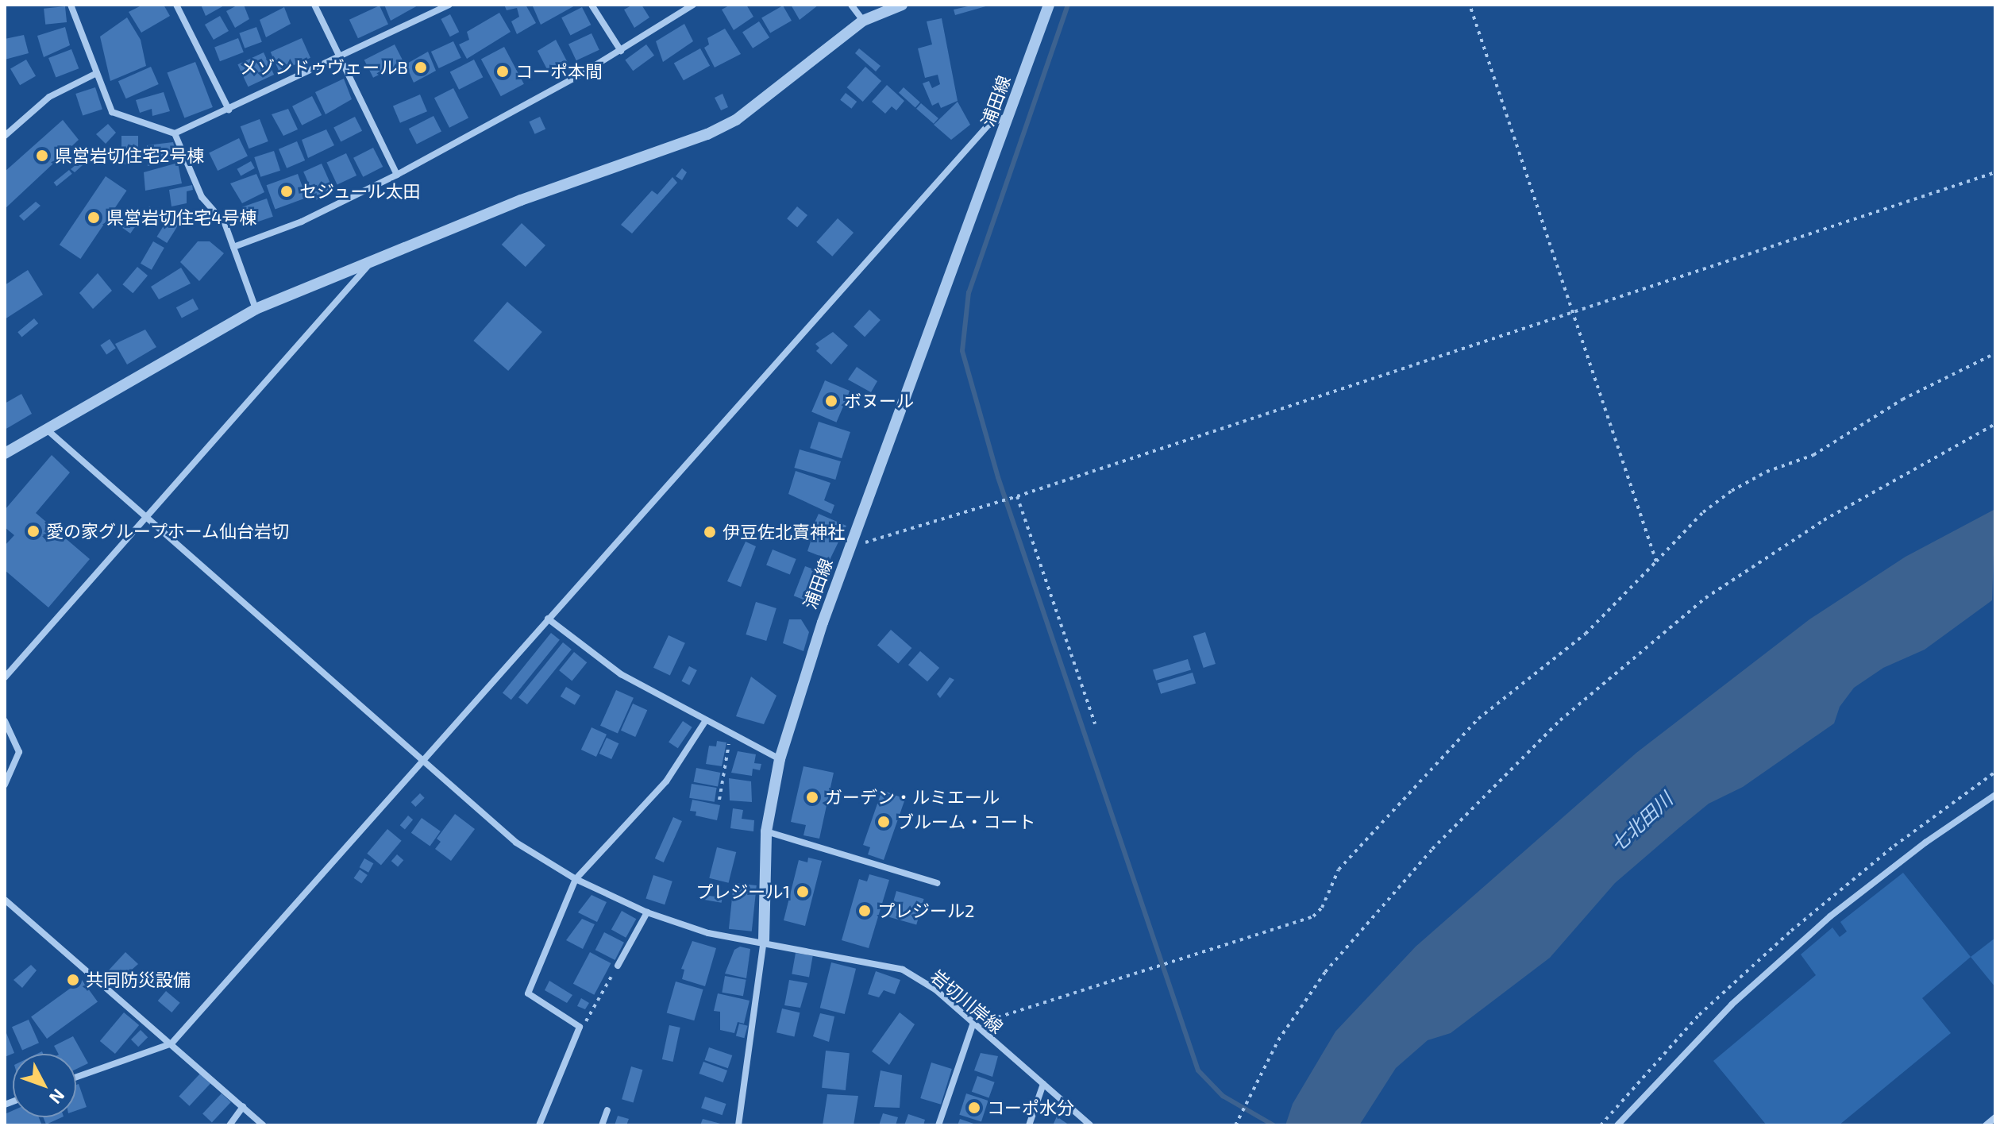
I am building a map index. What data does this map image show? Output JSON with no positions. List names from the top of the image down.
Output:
{
  "streets": {
    "street": ["浦田線", "岩切川岸線"]
  },
  "crossings": [
    ["浦田線", "岩切川岸線"]
  ],
  "water": ["七北田川"],
  "places": [
    "メゾンドゥヴェールB",
    "コーポ本間",
    "県営岩切住宅2号棟",
    "セジュール太田",
    "県営岩切住宅4号棟",
    "ボヌール",
    "愛の家グループホーム仙台岩切",
    "伊豆佐北賣神社",
    "ガーデン・ルミエール",
    "ブルーム・コート",
    "プレジール1",
    "プレジール2",
    "共同防災設備",
    "コーポ水分"
  ],
  "north": "bottom right"
}
